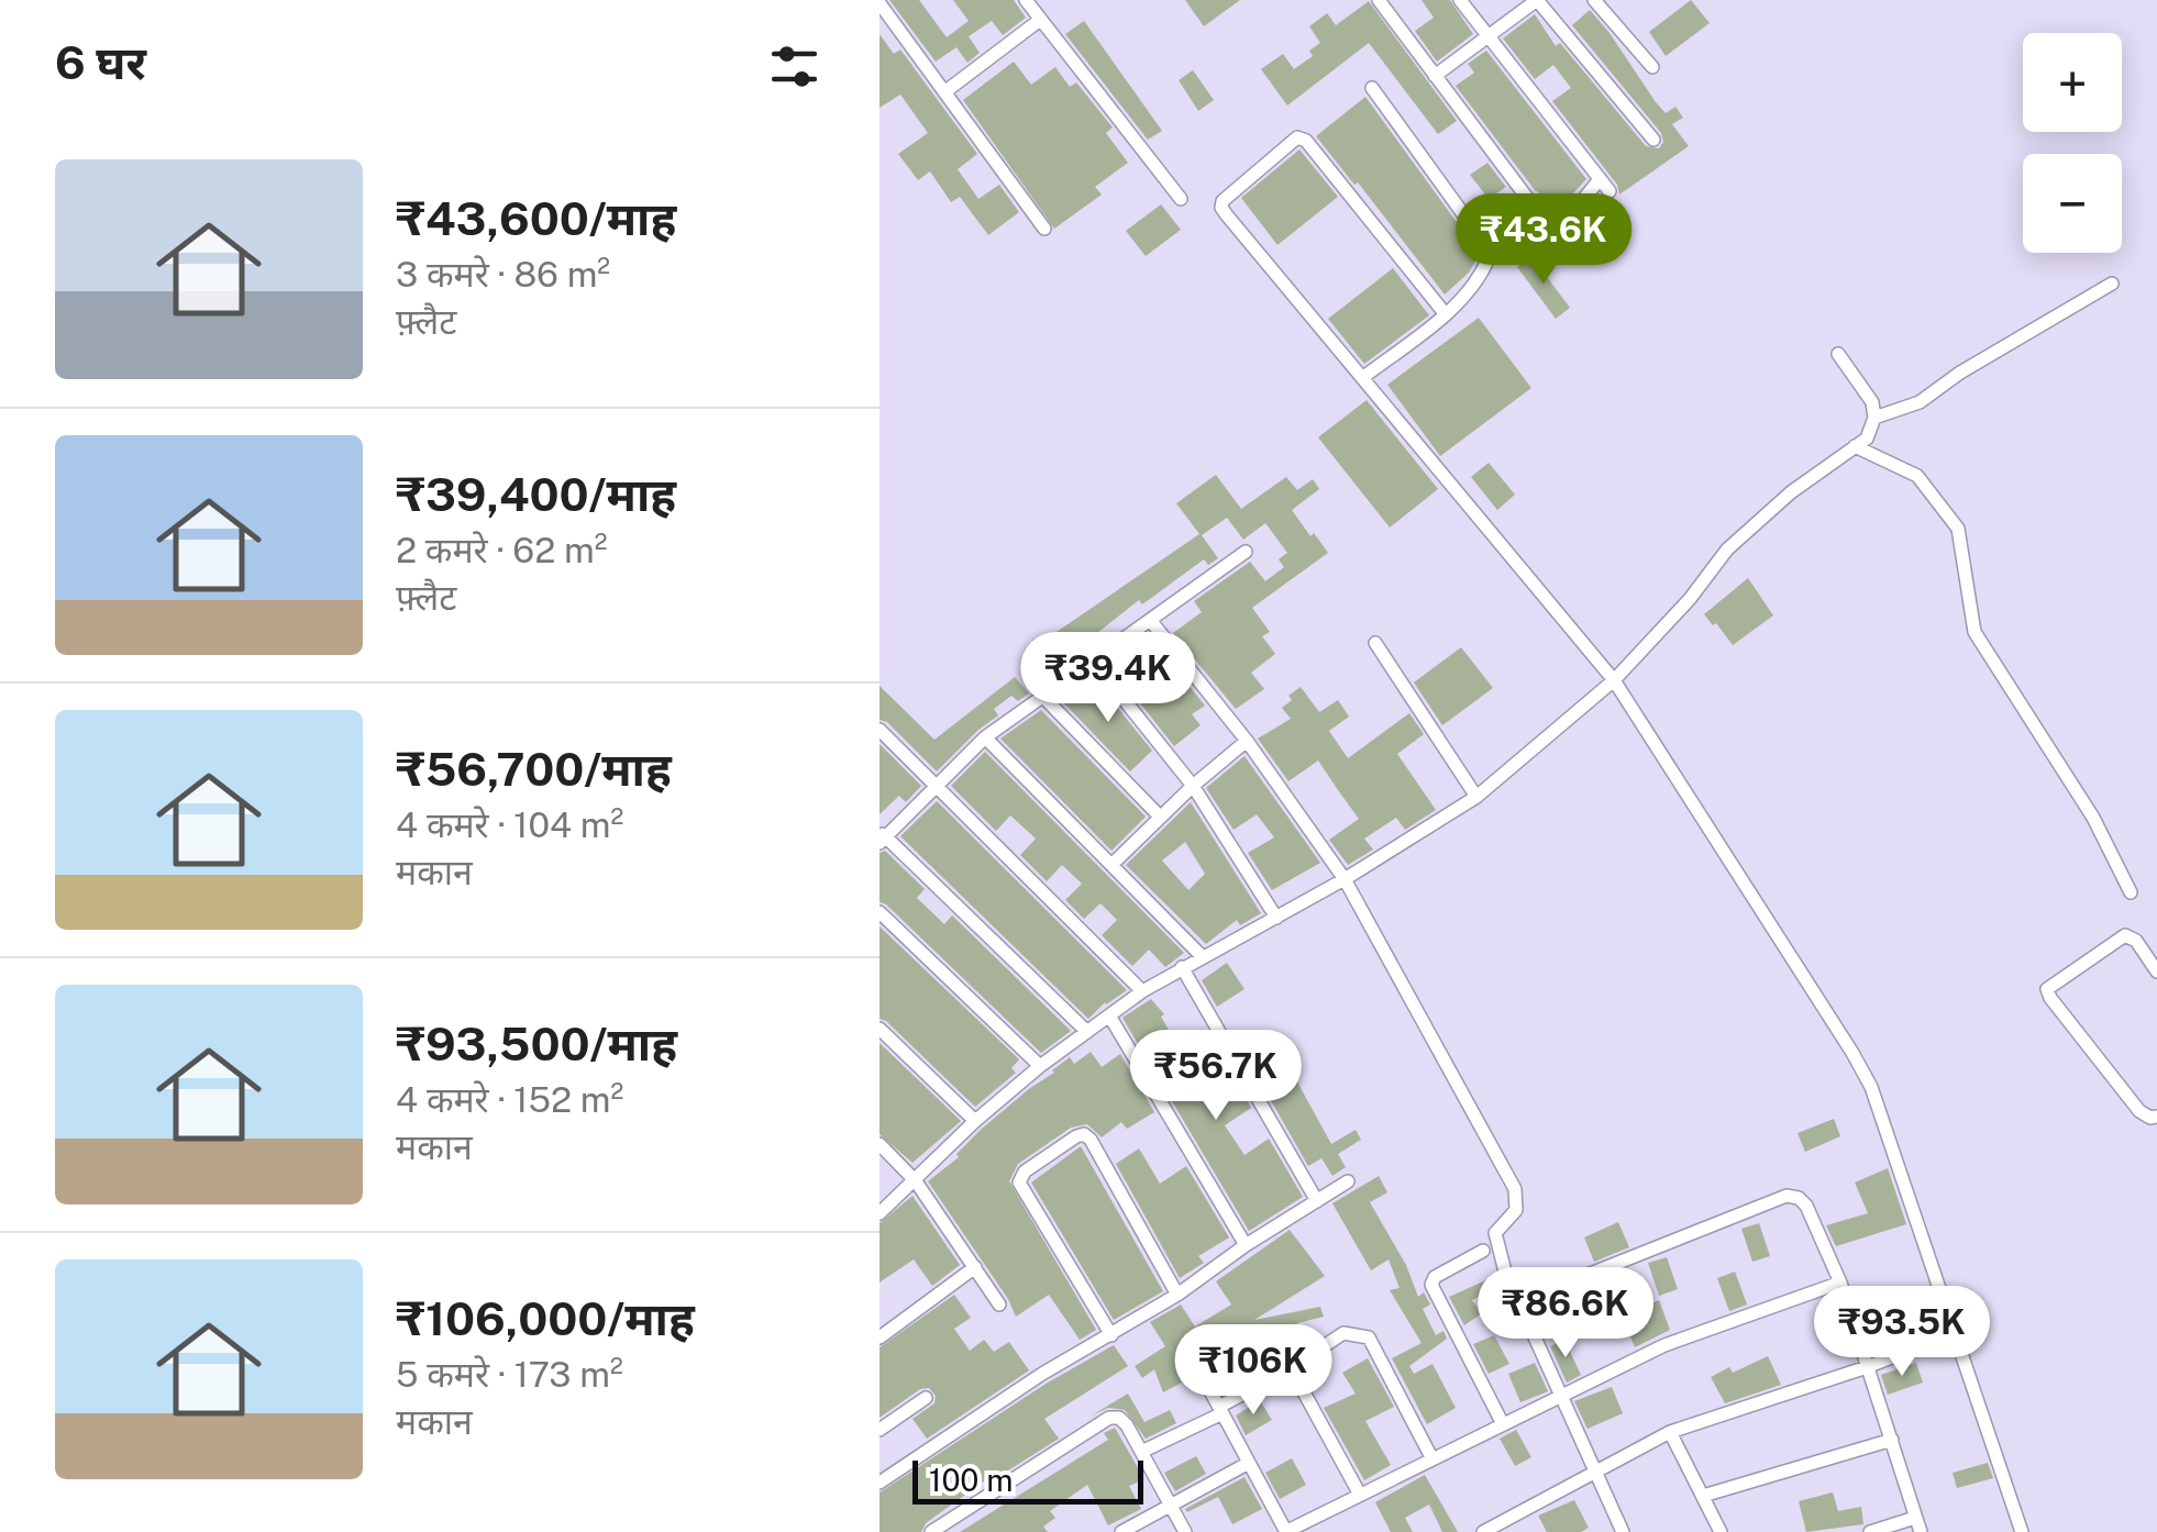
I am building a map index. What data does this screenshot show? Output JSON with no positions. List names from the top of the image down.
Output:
{
  "scale_bar": "100 m",
  "page": {
    "heading": "6 घर",
    "map_buttons": ["+", "−"],
    "list": [
      {
        "name": "₹43,600/माह",
        "note": "3 कमरे · 86 m² · फ़्लैट"
      },
      {
        "name": "₹39,400/माह",
        "note": "2 कमरे · 62 m² · फ़्लैट"
      },
      {
        "name": "₹56,700/माह",
        "note": "4 कमरे · 104 m² · मकान"
      },
      {
        "name": "₹93,500/माह",
        "note": "4 कमरे · 152 m² · मकान"
      },
      {
        "name": "₹106,000/माह",
        "note": "5 कमरे · 173 m² · मकान"
      }
    ],
    "price": [
      "₹43.6K",
      "₹39.4K",
      "₹56.7K",
      "₹86.6K",
      "₹93.5K",
      "₹106K"
    ],
    "scale": "100 m"
  }
}
